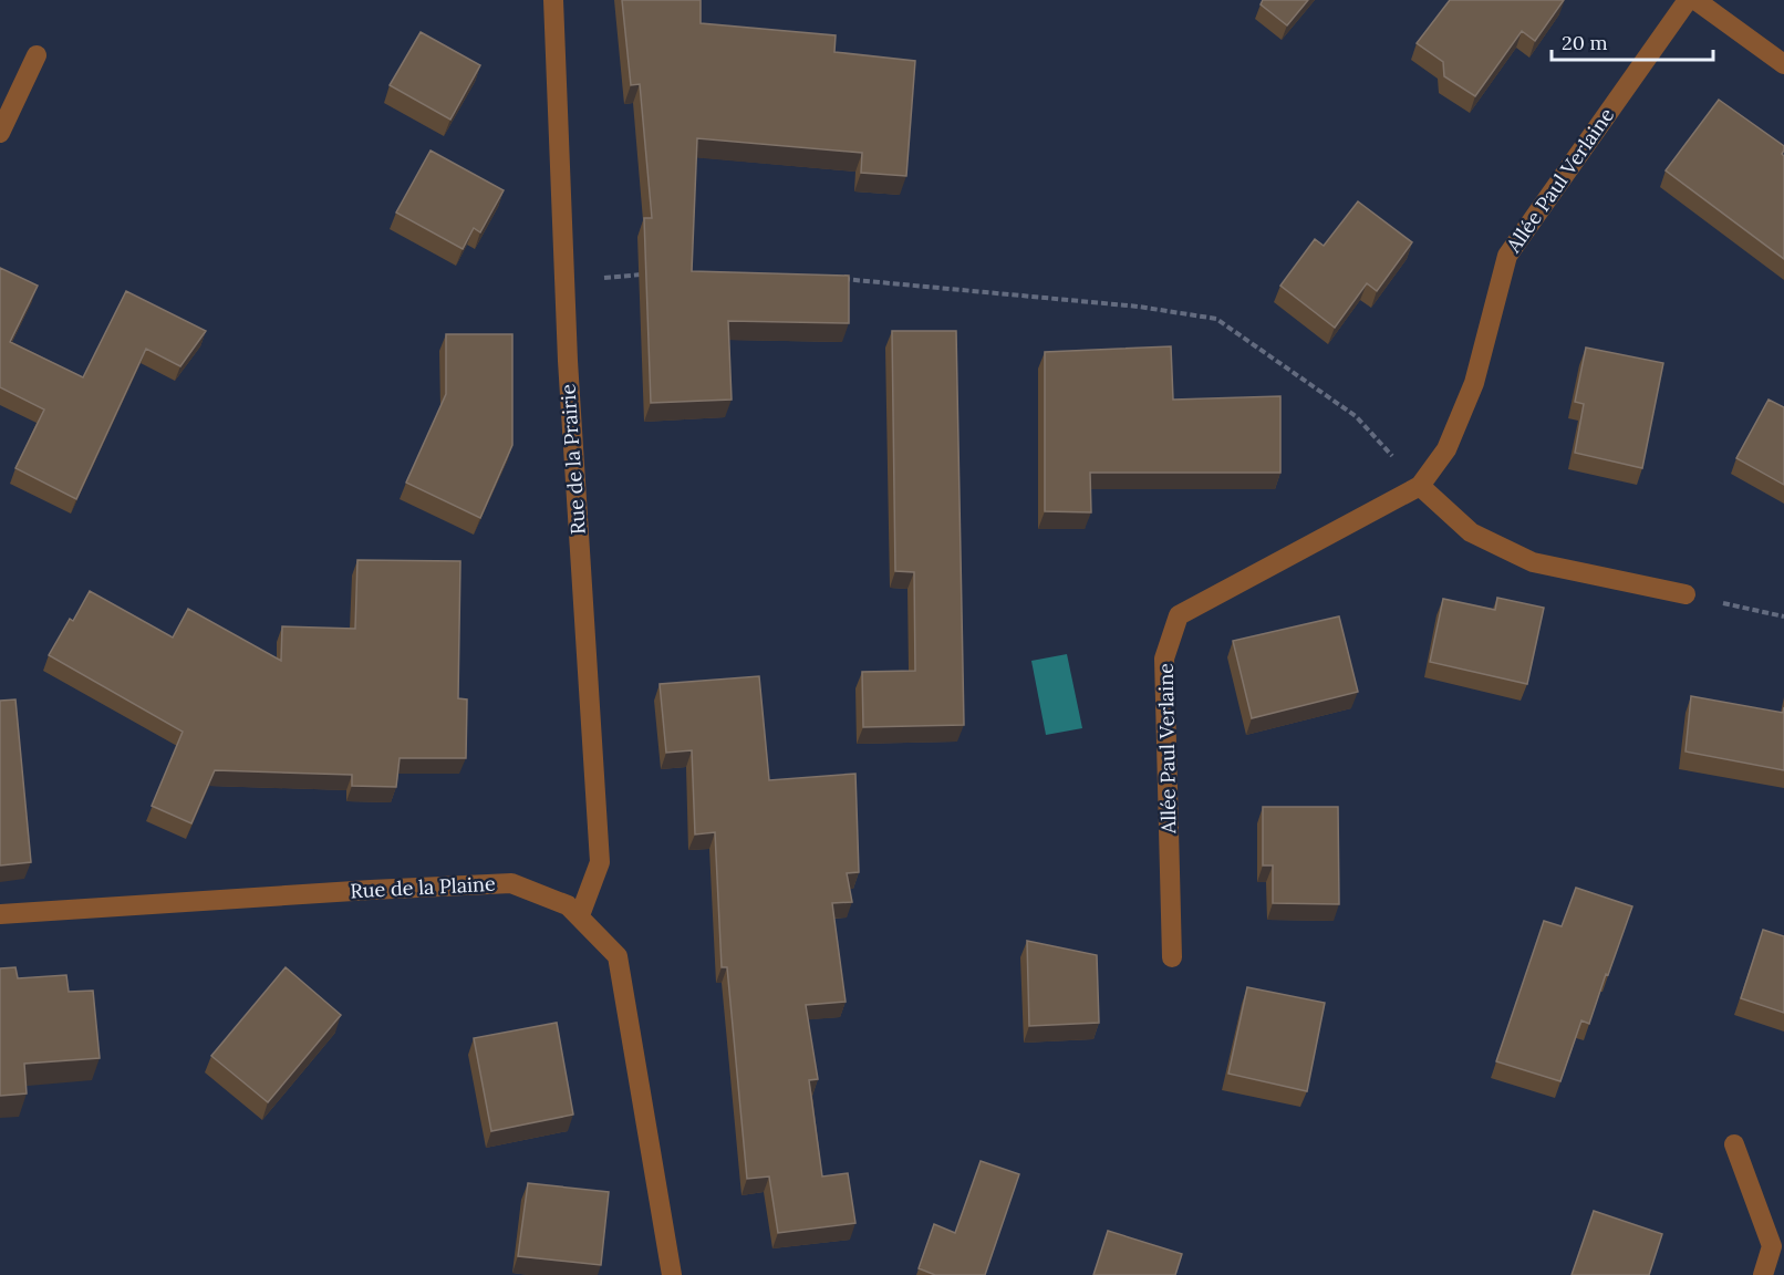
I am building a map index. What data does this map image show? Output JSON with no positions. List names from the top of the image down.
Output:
{
  "streets": {
    "street": ["Allée Paul Verlaine", "Rue de la Prairie", "Rue de la Plaine"]
  },
  "crossings": [
    ["Rue de la Prairie", "Rue de la Plaine"]
  ],
  "scale_bar": "20 m"
}
